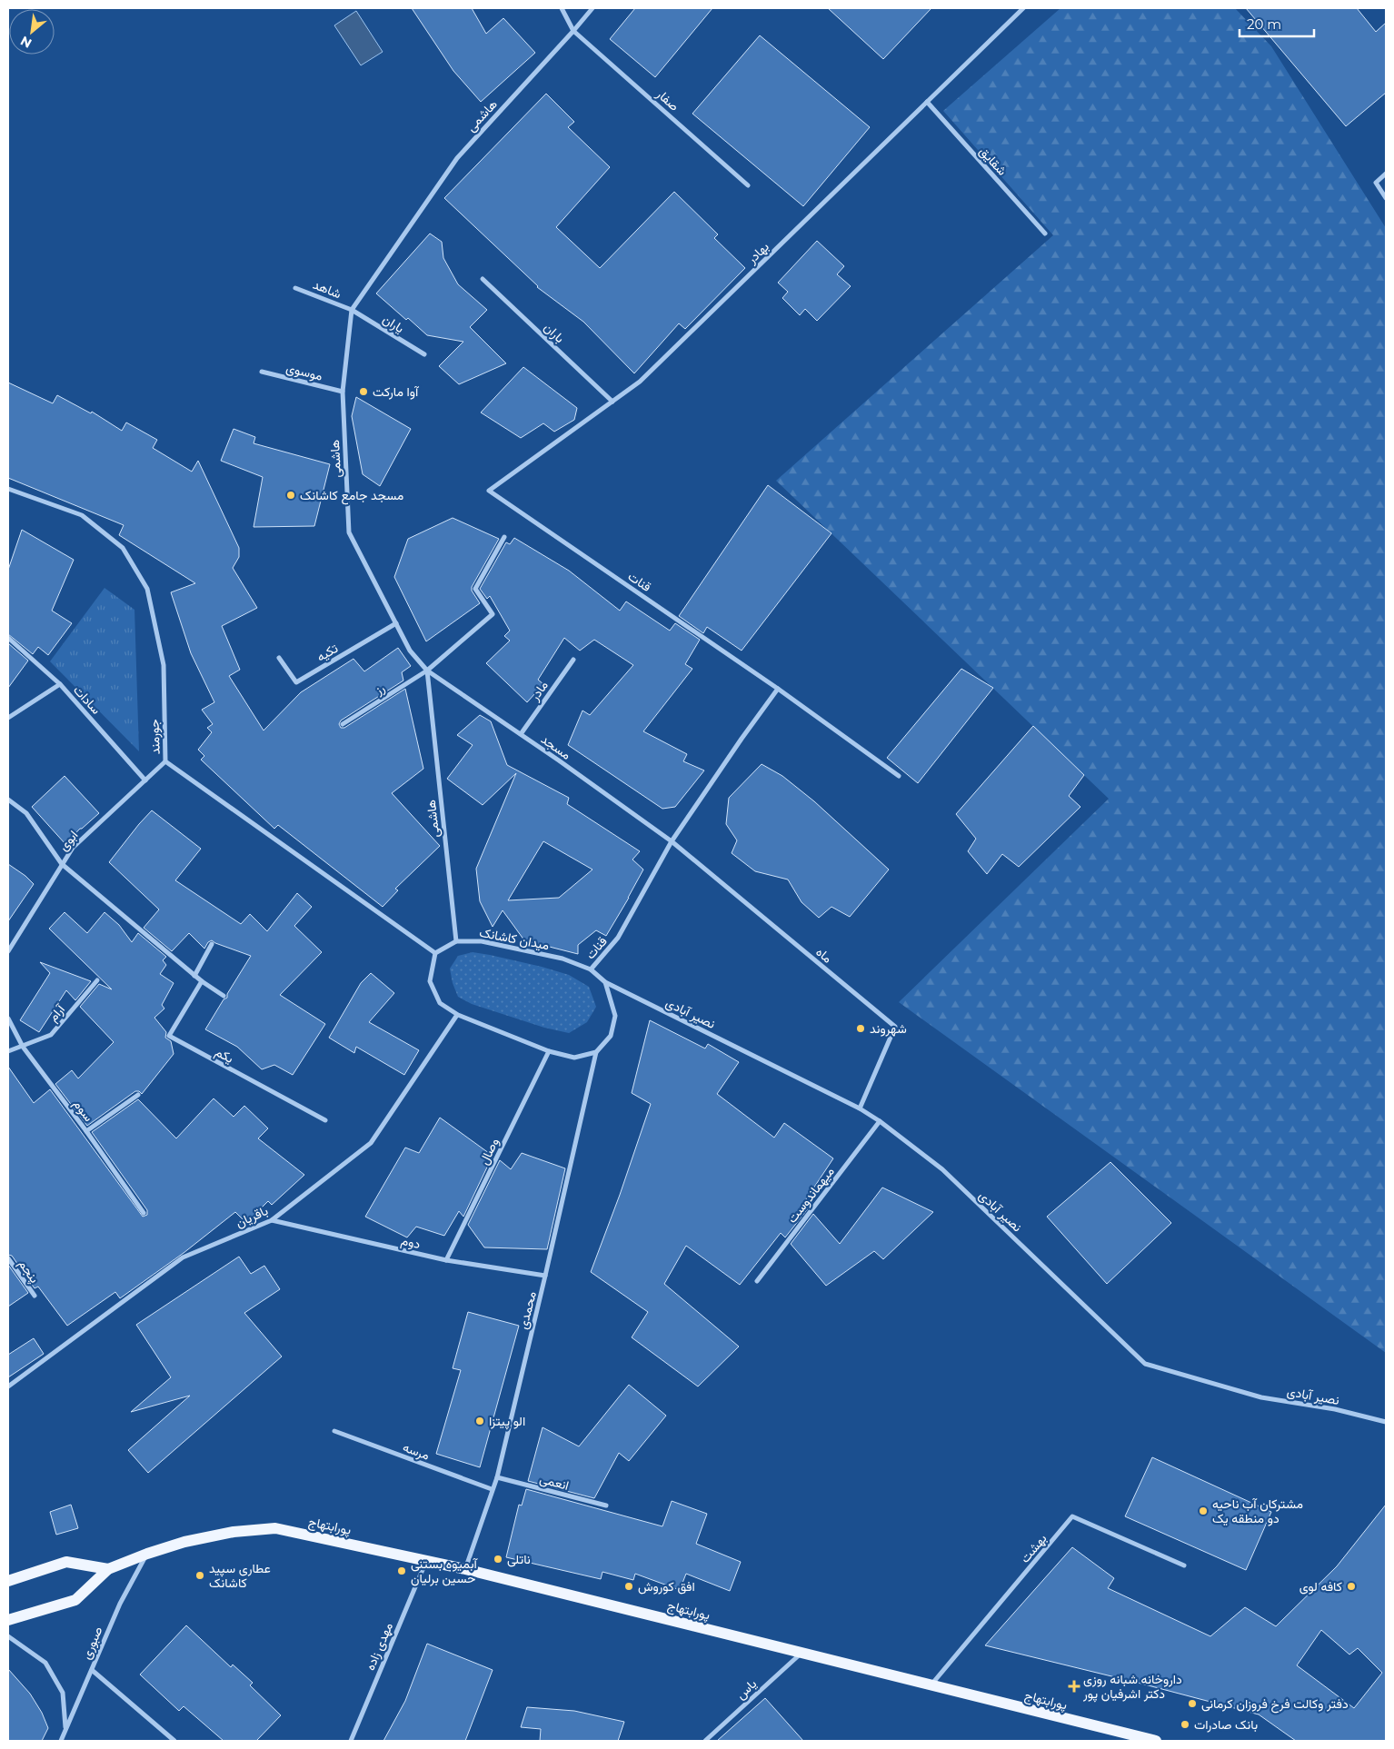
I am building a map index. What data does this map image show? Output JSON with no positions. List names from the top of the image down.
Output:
{
  "streets": {
    "main road": ["پورابتهاج"],
    "street": [
      "صفار",
      "هاشمی",
      "شقایق",
      "بهادر",
      "شاهد",
      "یاران",
      "باران",
      "موسوی",
      "قنات",
      "تکیه",
      "رز",
      "مادر",
      "سادات",
      "جورمند",
      "مسجد",
      "ابوی",
      "میدان کاشانک",
      "ماه",
      "آرام",
      "نصیر آبادی",
      "یکم",
      "سوم",
      "وصال",
      "میهماندوست",
      "باقریان",
      "دوم",
      "پنجم",
      "محمدی",
      "مرسه",
      "انعمی",
      "بهشت",
      "صبوری",
      "مهدی زاده",
      "یاس"
    ]
  },
  "crossings": [
    ["صفار", "هاشمی"],
    ["هاشمی", "شاهد"],
    ["هاشمی", "یاران"],
    ["هاشمی", "موسوی"],
    ["هاشمی", "تکیه"],
    ["هاشمی", "رز"],
    ["هاشمی", "مسجد"],
    ["هاشمی", "میدان کاشانک"],
    ["شقایق", "بهادر"],
    ["بهادر", "باران"],
    ["بهادر", "قنات"],
    ["شاهد", "یاران"],
    ["قنات", "مسجد"],
    ["قنات", "میدان کاشانک"],
    ["قنات", "ماه"],
    ["رز", "مسجد"],
    ["مادر", "مسجد"],
    ["سادات", "ابوی"],
    ["جورمند", "ابوی"],
    ["مسجد", "ماه"],
    ["میدان کاشانک", "نصیر آبادی"],
    ["ماه", "نصیر آبادی"],
    ["آرام", "سوم"],
    ["نصیر آبادی", "میهماندوست"],
    ["وصال", "دوم"],
    ["باقریان", "دوم"],
    ["دوم", "محمدی"],
    ["محمدی", "مرسه"],
    ["محمدی", "انعمی"],
    ["محمدی", "پورابتهاج"],
    ["پورابتهاج", "بهشت"],
    ["پورابتهاج", "صبوری"],
    ["پورابتهاج", "مهدی زاده"],
    ["پورابتهاج", "یاس"]
  ],
  "places": {
    "other": [
      "آوا مارکت",
      "مسجد جامع کاشانک",
      "شهروند",
      "الو پیتزا",
      "مشترکان آب ناحیه دو منطقه یک",
      "ناتلی",
      "آبمیوه بستنی حسین برلیان",
      "عطاری سپید کاشانک",
      "افق کوروش",
      "کافه لوی",
      "دفتر وکالت فرخ فروزان کرمانی",
      "بانک صادرات"
    ],
    "health": ["داروخانه شبانه روزی دکتر اشرفیان پور"]
  },
  "scale_bar": "20 m",
  "north": "bottom left"
}
